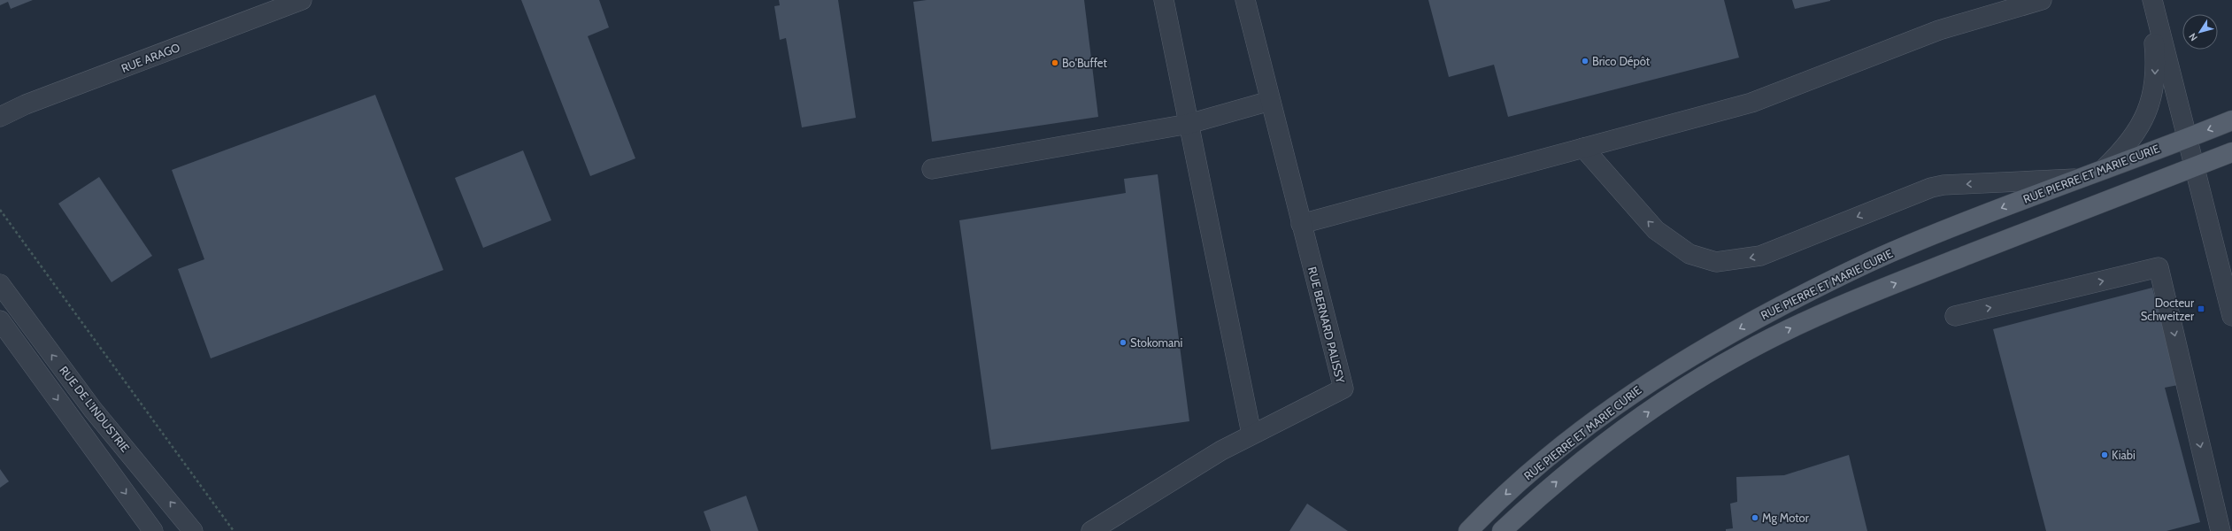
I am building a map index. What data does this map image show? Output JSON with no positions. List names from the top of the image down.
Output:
{
  "streets": {
    "main road": ["RUE PIERRE ET MARIE CURIE"],
    "street": ["RUE ARAGO", "RUE BERNARD PALISSY", "RUE DE L'INDUSTRIE"]
  },
  "places": {
    "other": [
      "Brico Dépôt",
      "Bo'Buffet",
      "Stokomani",
      "Kiabi",
      "Mg Motor"
    ],
    "transit": ["Docteur Schweitzer"]
  },
  "north": "bottom left"
}
